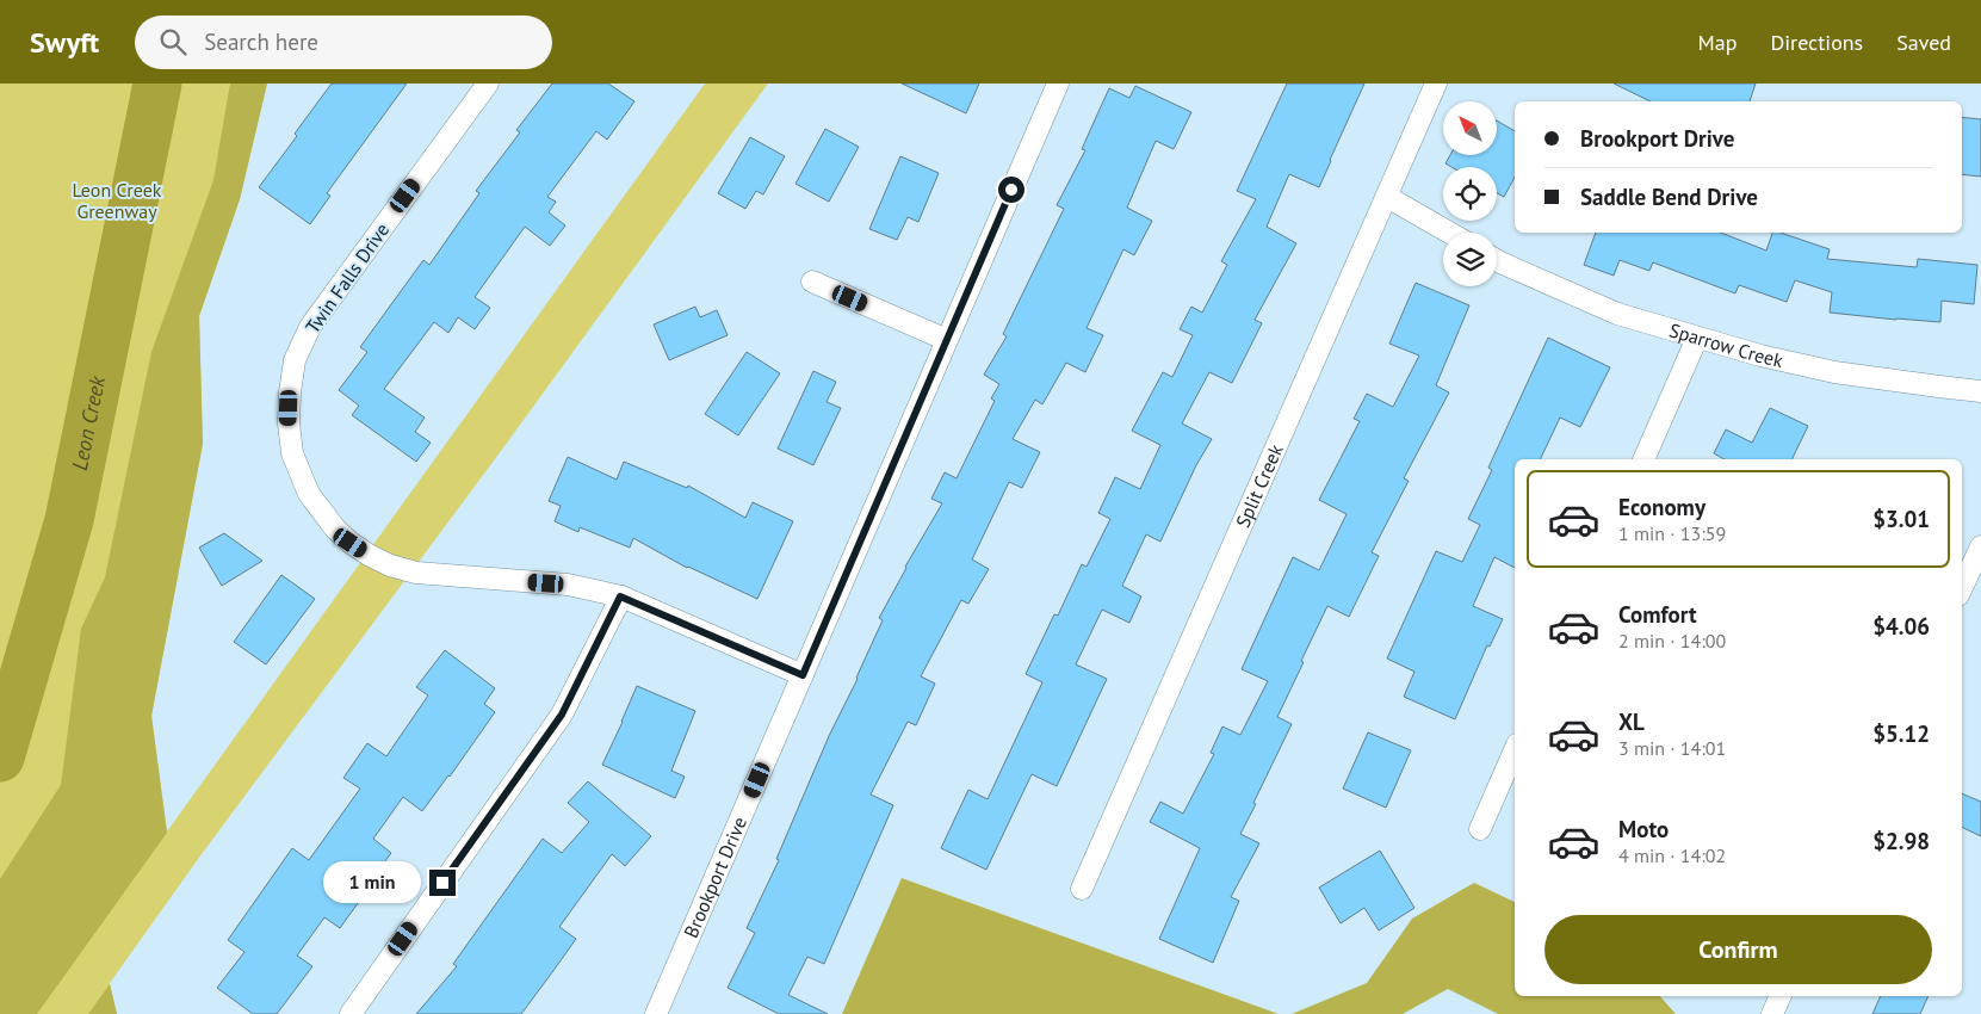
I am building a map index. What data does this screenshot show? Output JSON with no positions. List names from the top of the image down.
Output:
{
  "streets": {
    "street": [
      "Twin Falls Drive",
      "Sparrow Creek",
      "Split Creek",
      "Brookport Drive"
    ]
  },
  "crossings": [
    ["Twin Falls Drive", "Brookport Drive"]
  ],
  "water": ["Leon Creek"],
  "parks": ["Leon Creek Greenway"],
  "north": "top left",
  "page": {
    "header": "Swyft",
    "search": "Search here",
    "nav": ["Map", "Directions", "Saved"],
    "banner": ["Brookport Drive", "Saddle Bend Drive"],
    "list": [
      {
        "name": "Economy",
        "note": "1 min · 13:59",
        "value": "$3.01"
      },
      {
        "name": "Comfort",
        "note": "2 min · 14:00",
        "value": "$4.06"
      },
      {
        "name": "XL",
        "note": "3 min · 14:01",
        "value": "$5.12"
      },
      {
        "name": "Moto",
        "note": "4 min · 14:02",
        "value": "$2.98"
      }
    ],
    "bubble": "1 min",
    "buttons": "Confirm"
  }
}
